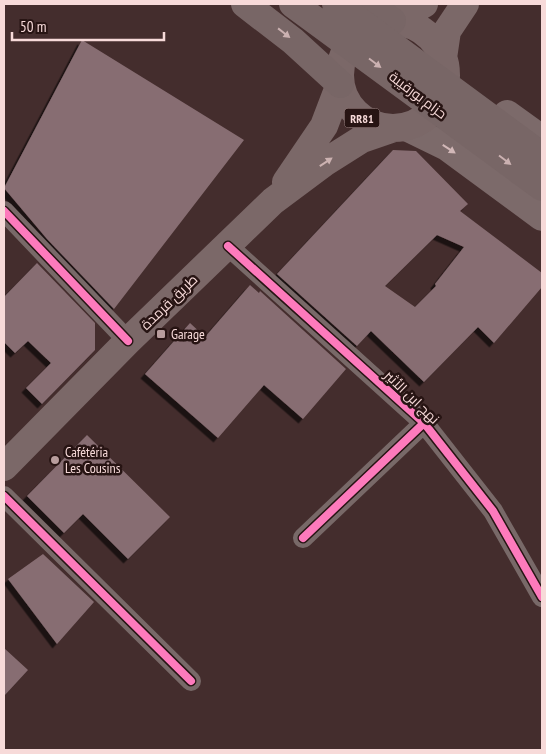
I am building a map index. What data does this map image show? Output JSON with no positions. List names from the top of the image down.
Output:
{
  "streets": {
    "highway": ["حزام بورقيبة"],
    "main road": ["RR81", "طريق قرمدة"],
    "street": ["نهج ابن الأثير"]
  },
  "crossings": [
    ["حزام بورقيبة", "RR81"],
    ["حزام بورقيبة", "طريق قرمدة"],
    ["RR81", "طريق قرمدة"],
    ["طريق قرمدة", "نهج ابن الأثير"]
  ],
  "places": {
    "transit": ["Garage"],
    "other": ["Cafétéria Les Cousins"]
  },
  "scale_bar": "50 m"
}
